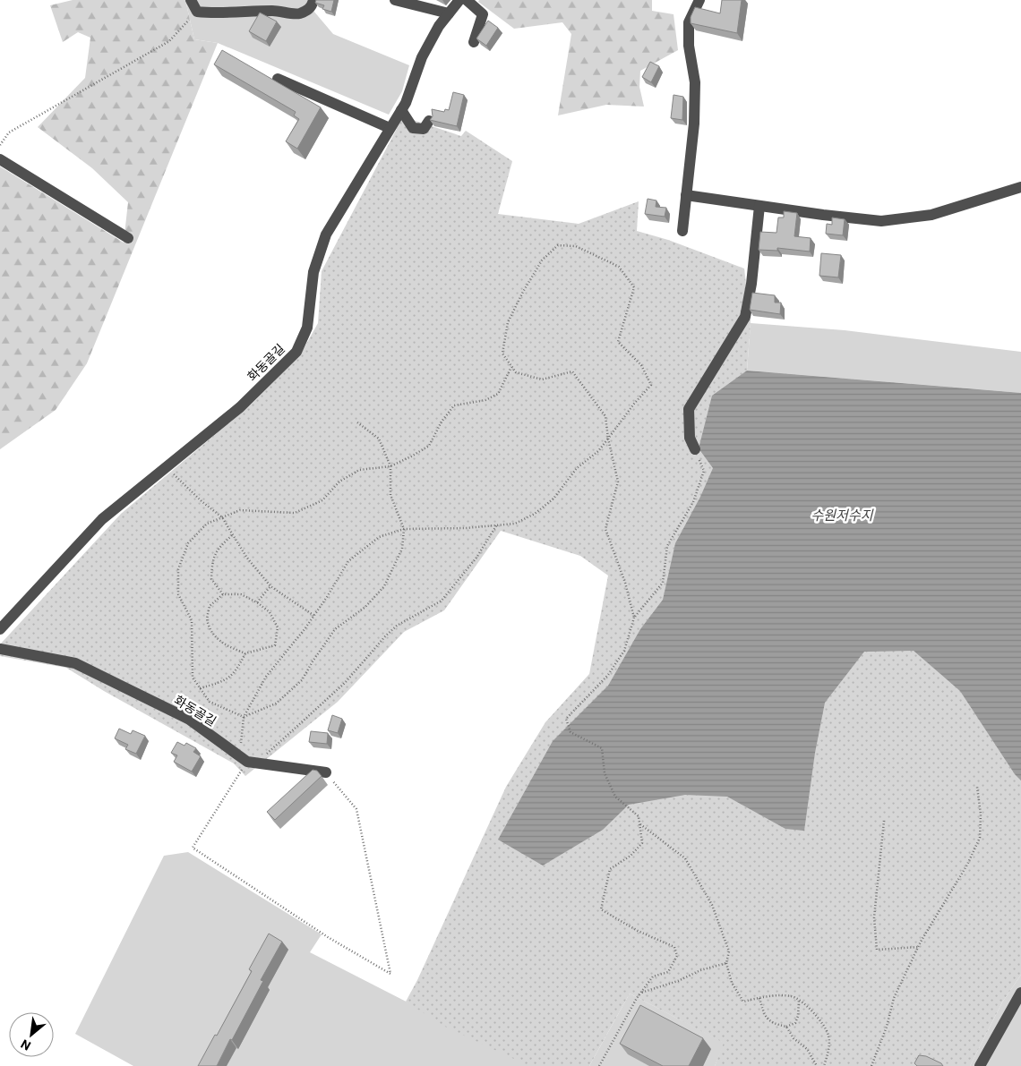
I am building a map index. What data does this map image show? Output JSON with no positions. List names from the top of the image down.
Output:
{
  "streets": {
    "street": ["화동골길"]
  },
  "water": ["수원저수지"],
  "north": "bottom left"
}
